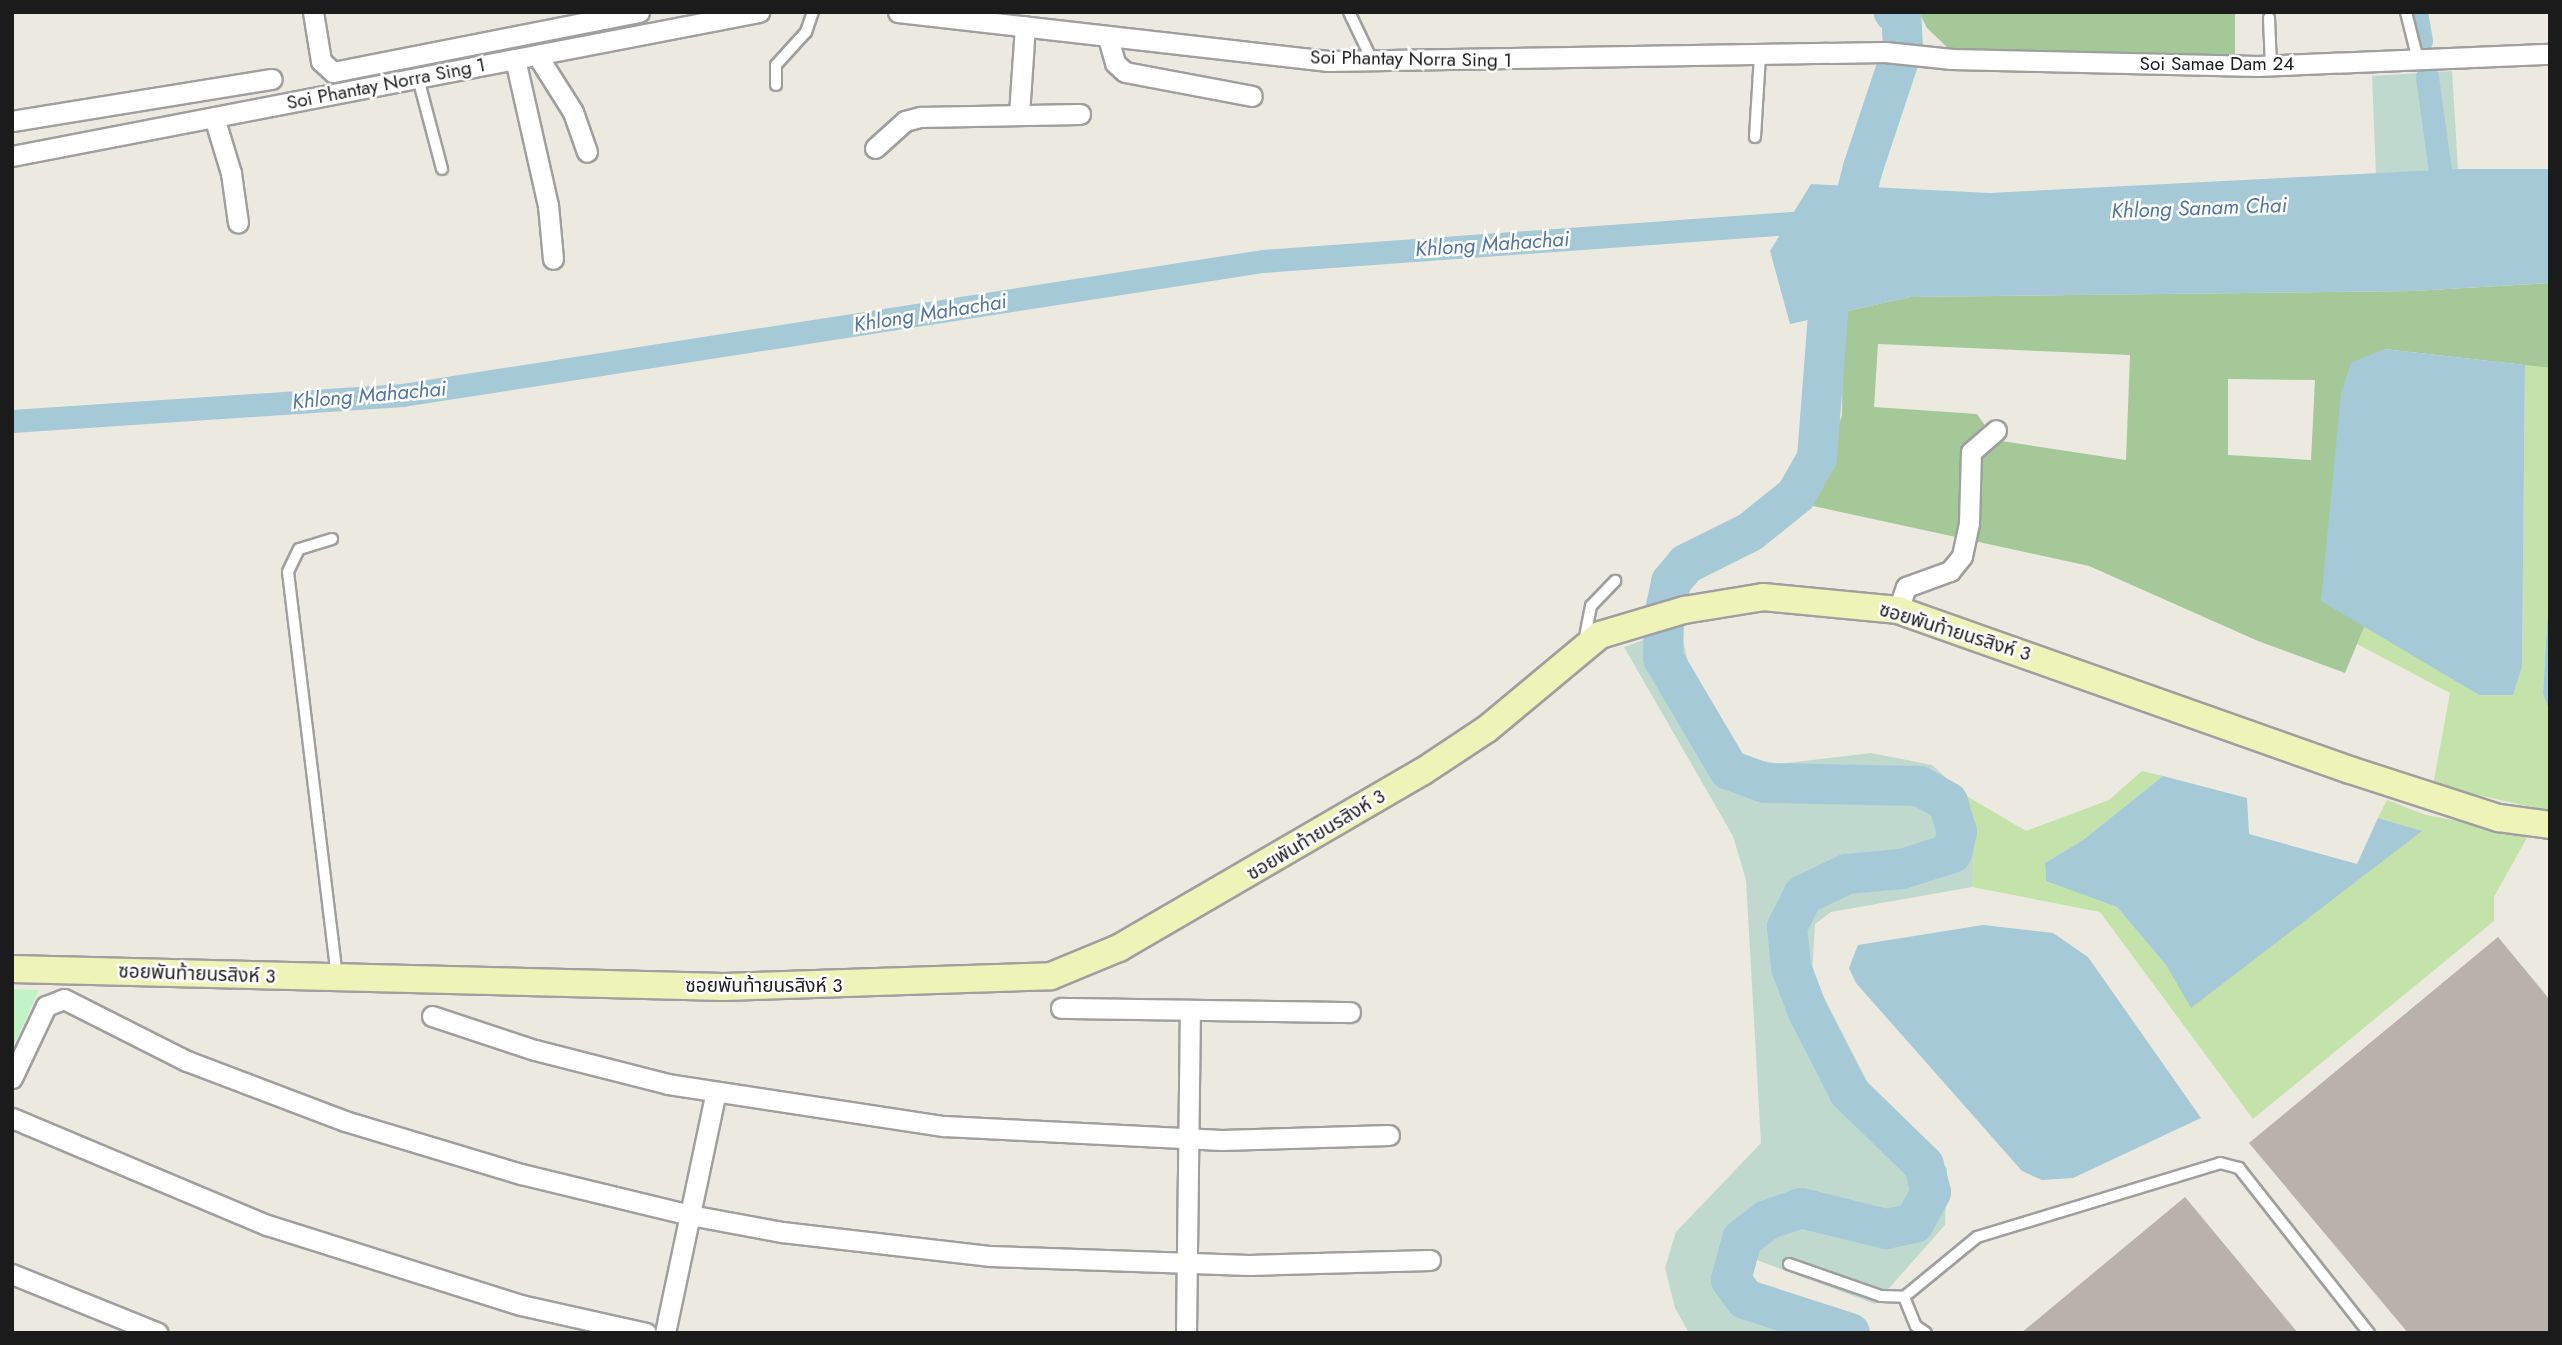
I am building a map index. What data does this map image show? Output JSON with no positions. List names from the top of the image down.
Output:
{
  "streets": {
    "street": ["Soi Phantay Norra Sing 1", "Soi Samae Dam 24", "ซอยพันท้ายนรสิงห์ 3"]
  },
  "crossings": [
    ["Soi Phantay Norra Sing 1", "Soi Samae Dam 24"]
  ],
  "water": ["Khlong Sanam Chai", "Khlong Mahachai"]
}
